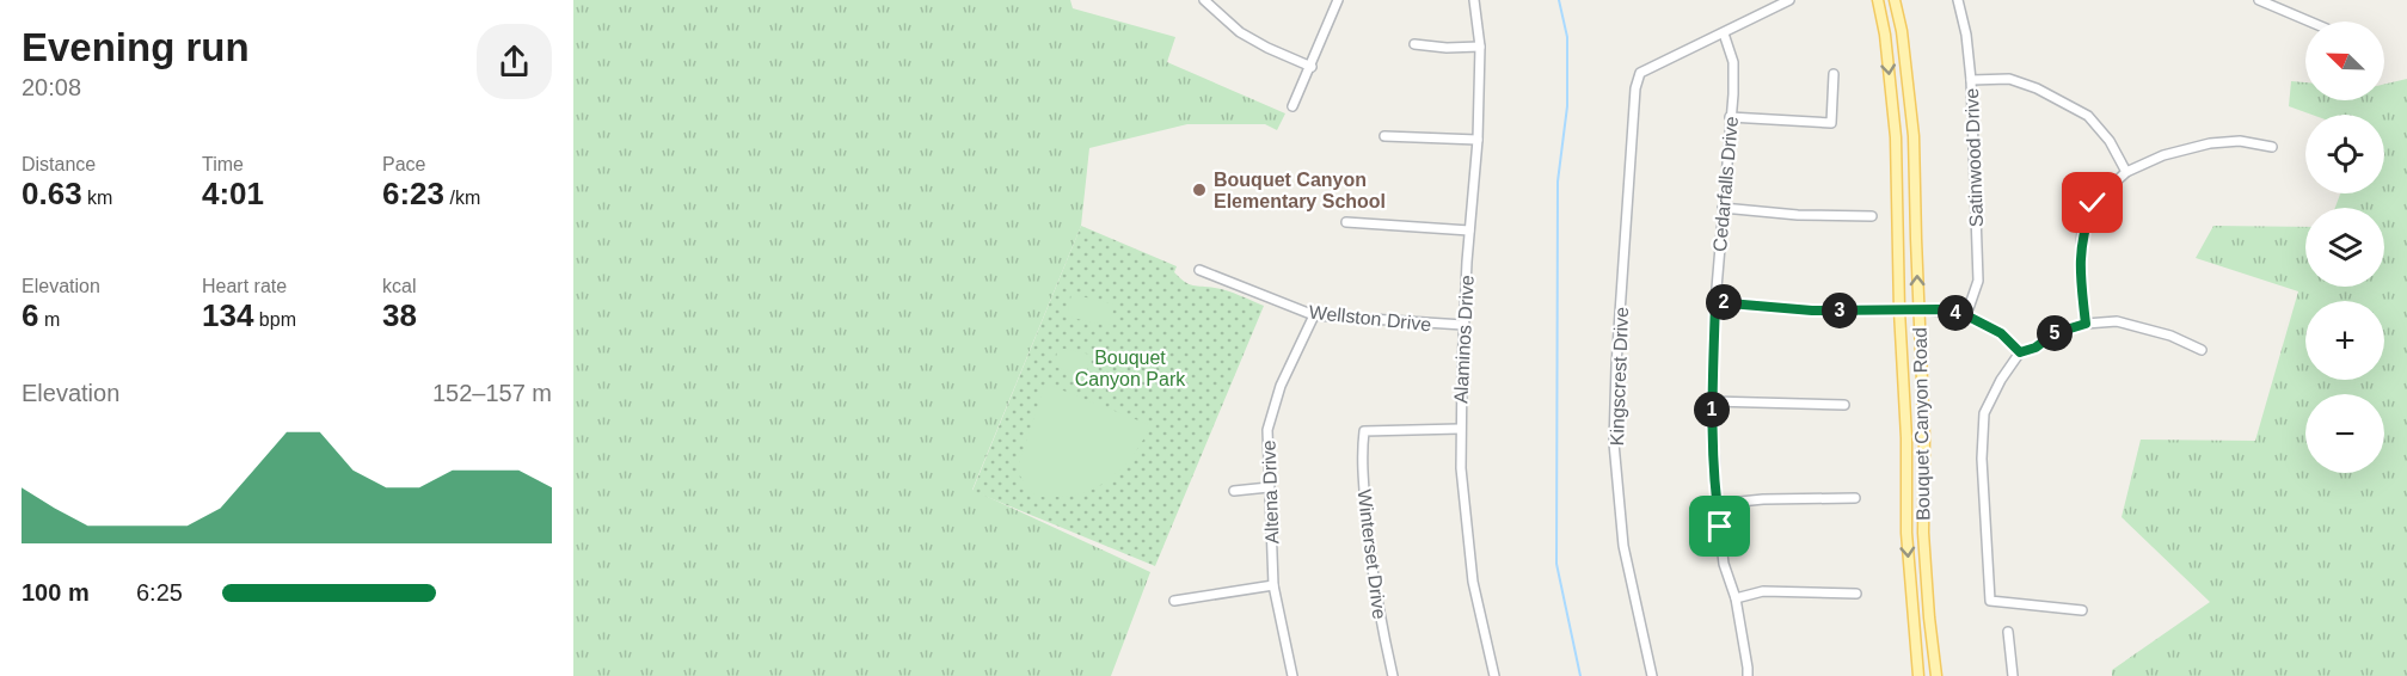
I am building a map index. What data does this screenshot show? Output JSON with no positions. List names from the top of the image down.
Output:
{
  "streets": {
    "main road": ["Bouquet Canyon Road"],
    "street": [
      "Satinwood Drive",
      "Cedarfalls Drive",
      "Wellston Drive",
      "Alaminos Drive",
      "Kingscrest Drive",
      "Altena Drive",
      "Winterset Drive"
    ]
  },
  "crossings": [
    ["Cedarfalls Drive", "Kingscrest Drive"],
    ["Wellston Drive", "Alaminos Drive"],
    ["Wellston Drive", "Altena Drive"],
    ["Alaminos Drive", "Winterset Drive"]
  ],
  "parks": ["Bouquet Canyon Park"],
  "places": ["Bouquet Canyon Elementary School"],
  "north": "top left",
  "page": {
    "heading": ["Evening run", "20:08"],
    "map_buttons": ["+", "−"],
    "stats": [
      ["Distance", "0.63 km"],
      ["Time", "4:01"],
      ["Pace", "6:23 /km"],
      ["Elevation", "6 m"],
      ["Heart rate", "134 bpm"],
      ["kcal", "38"]
    ],
    "pins": [
      "2",
      "3",
      "4",
      "5",
      "1"
    ],
    "chart": ["Elevation", "152–157 m"],
    "list": [
      {
        "name": "100 m",
        "note": "6:25"
      }
    ]
  }
}
